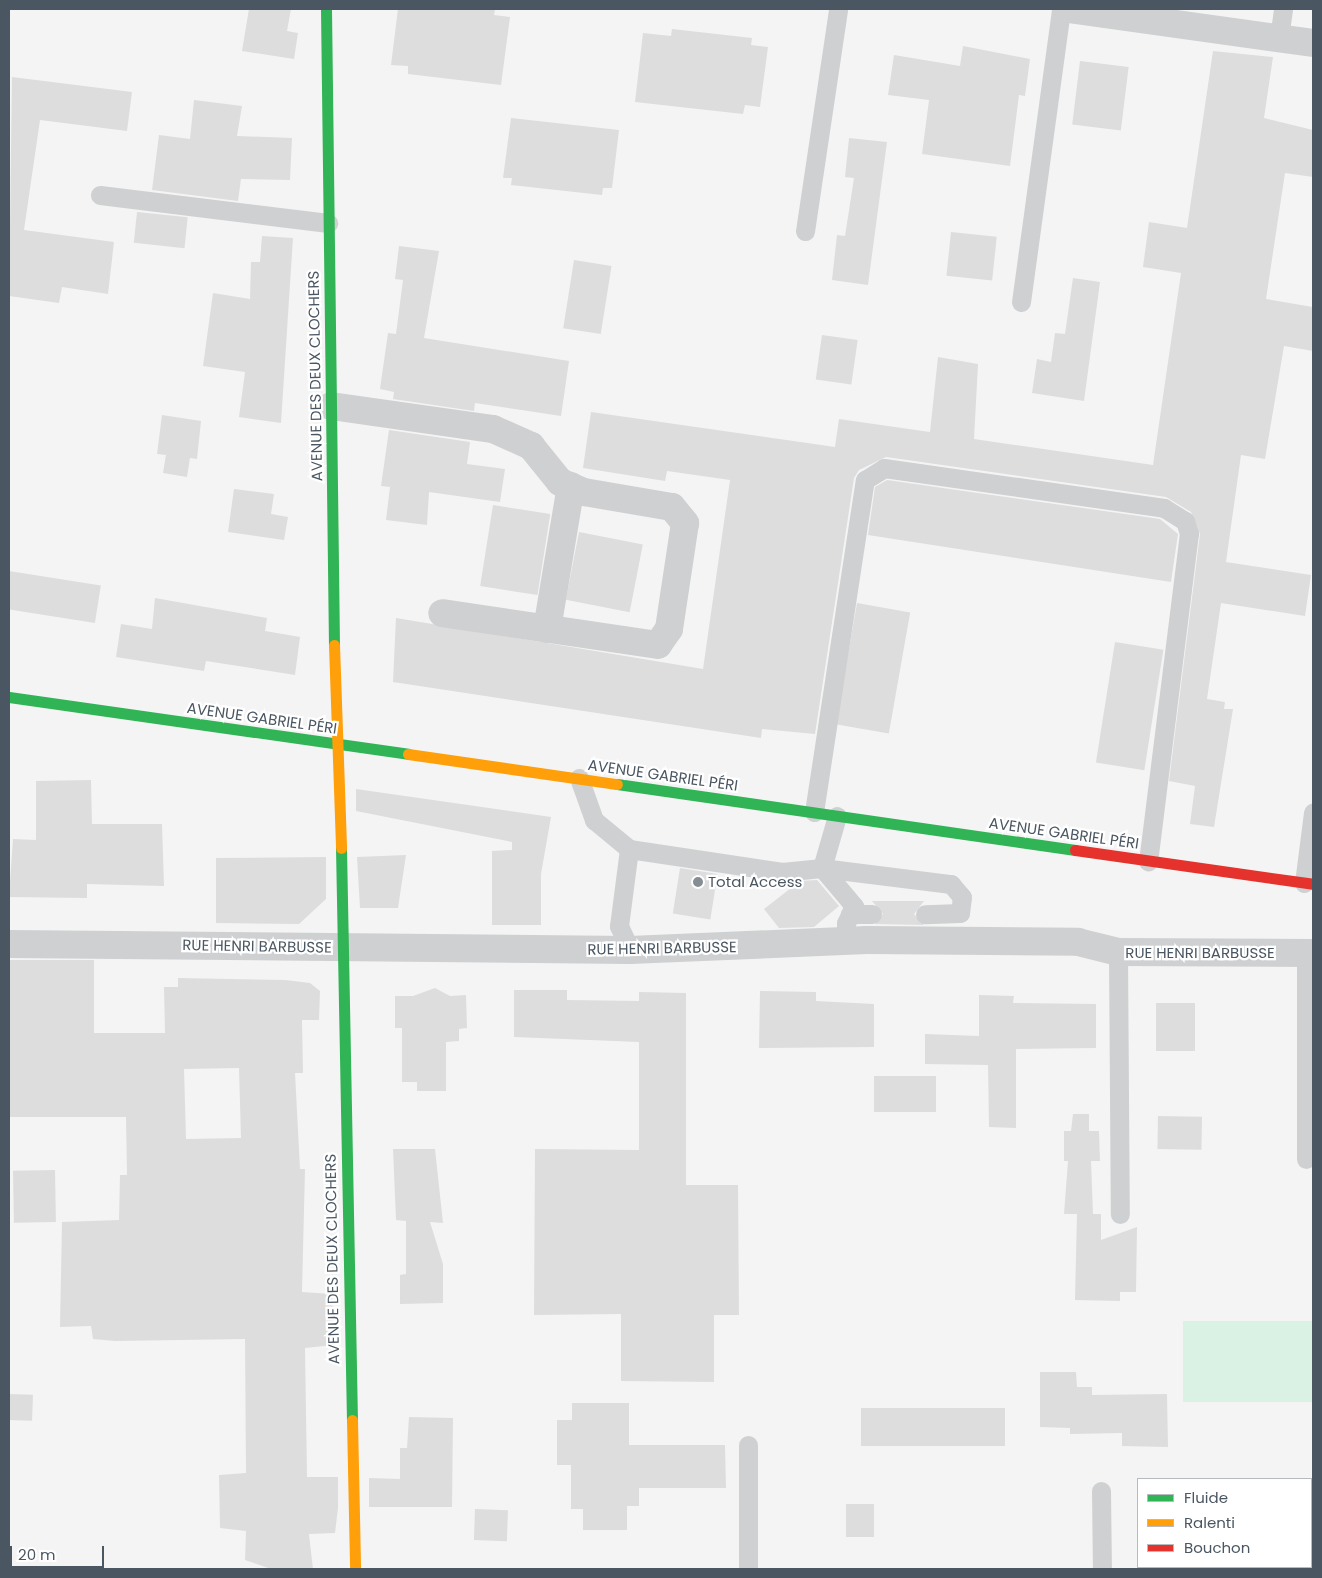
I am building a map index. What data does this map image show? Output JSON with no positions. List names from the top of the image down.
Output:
{
  "streets": {
    "street": ["AVENUE DES DEUX CLOCHERS", "AVENUE GABRIEL PÉRI", "RUE HENRI BARBUSSE"]
  },
  "crossings": [
    ["AVENUE DES DEUX CLOCHERS", "AVENUE GABRIEL PÉRI"],
    ["AVENUE DES DEUX CLOCHERS", "RUE HENRI BARBUSSE"]
  ],
  "places": ["Total Access"],
  "legend": ["Fluide", "Ralenti", "Bouchon"],
  "scale_bar": "20 m"
}
